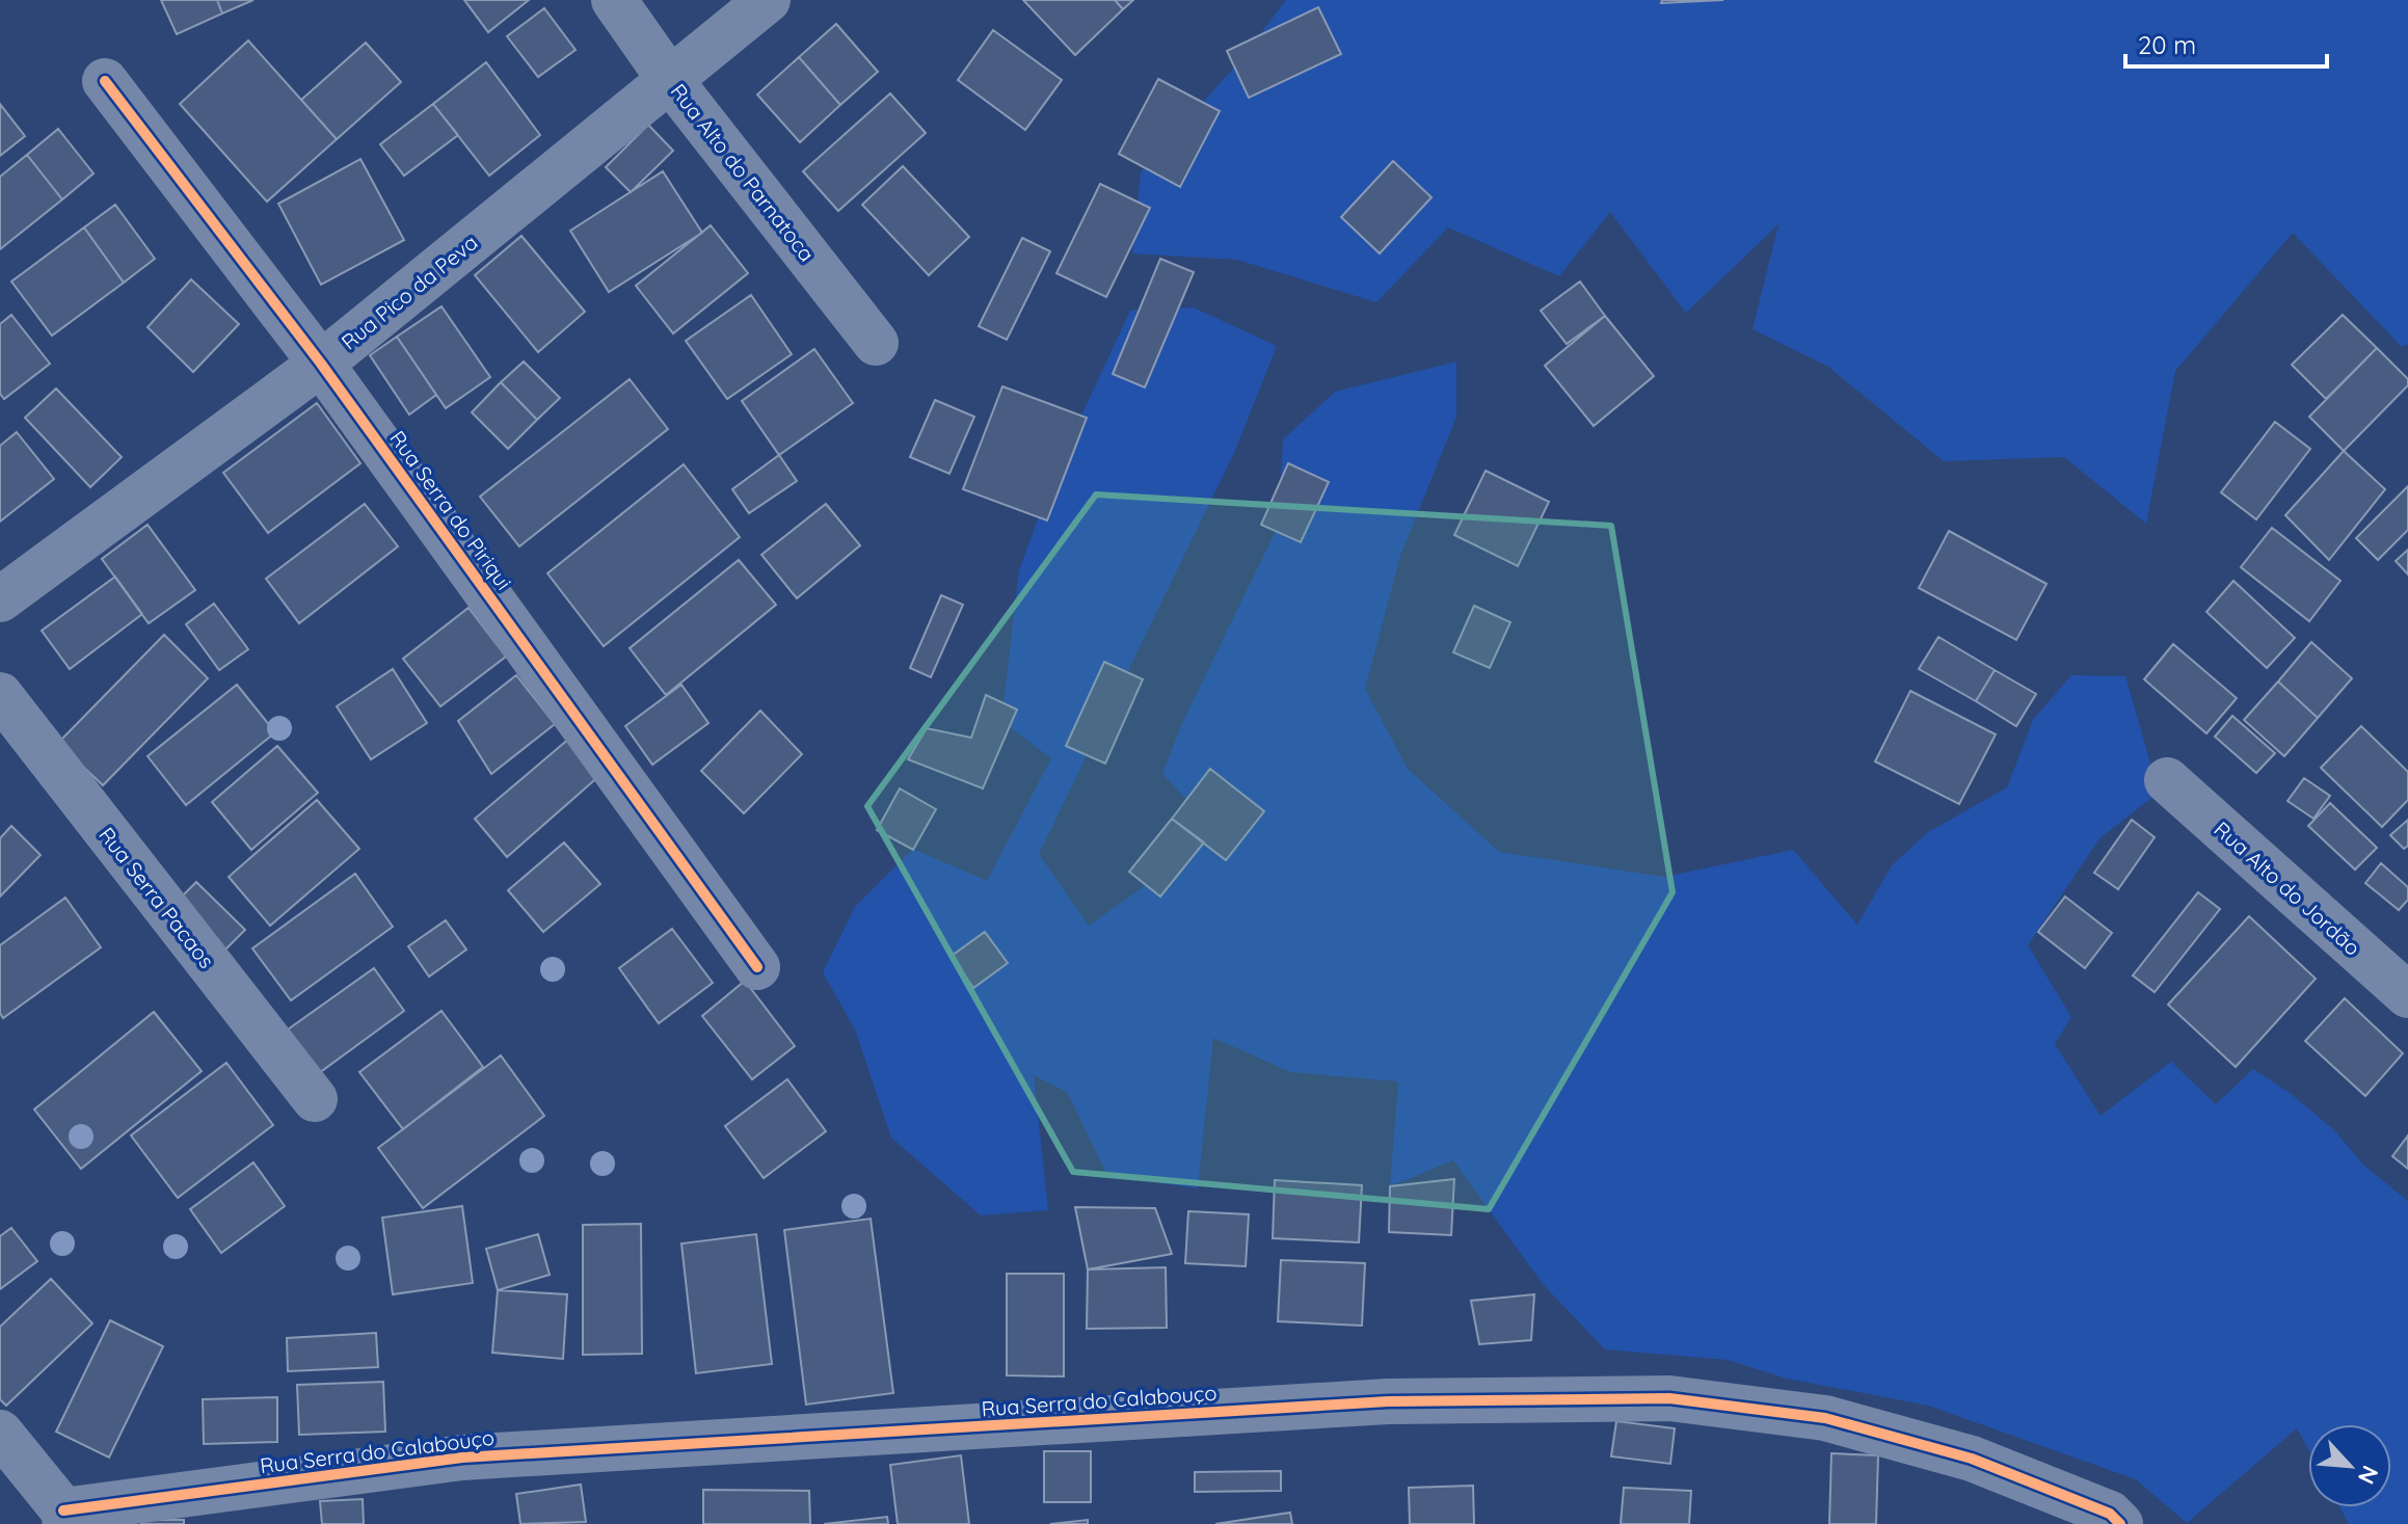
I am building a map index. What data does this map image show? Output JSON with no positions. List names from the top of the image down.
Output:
{
  "streets": {
    "street": [
      "Rua Alto do Parnatoca",
      "Rua Pico da Peva",
      "Rua Serra do Piriqui",
      "Rua Alto do Jordão",
      "Rua Serra Pacaos",
      "Rua Serra do Calabouço"
    ]
  },
  "crossings": [
    ["Rua Alto do Parnatoca", "Rua Pico da Peva"],
    ["Rua Pico da Peva", "Rua Serra do Piriqui"]
  ],
  "scale_bar": "20 m",
  "north": "bottom right"
}
